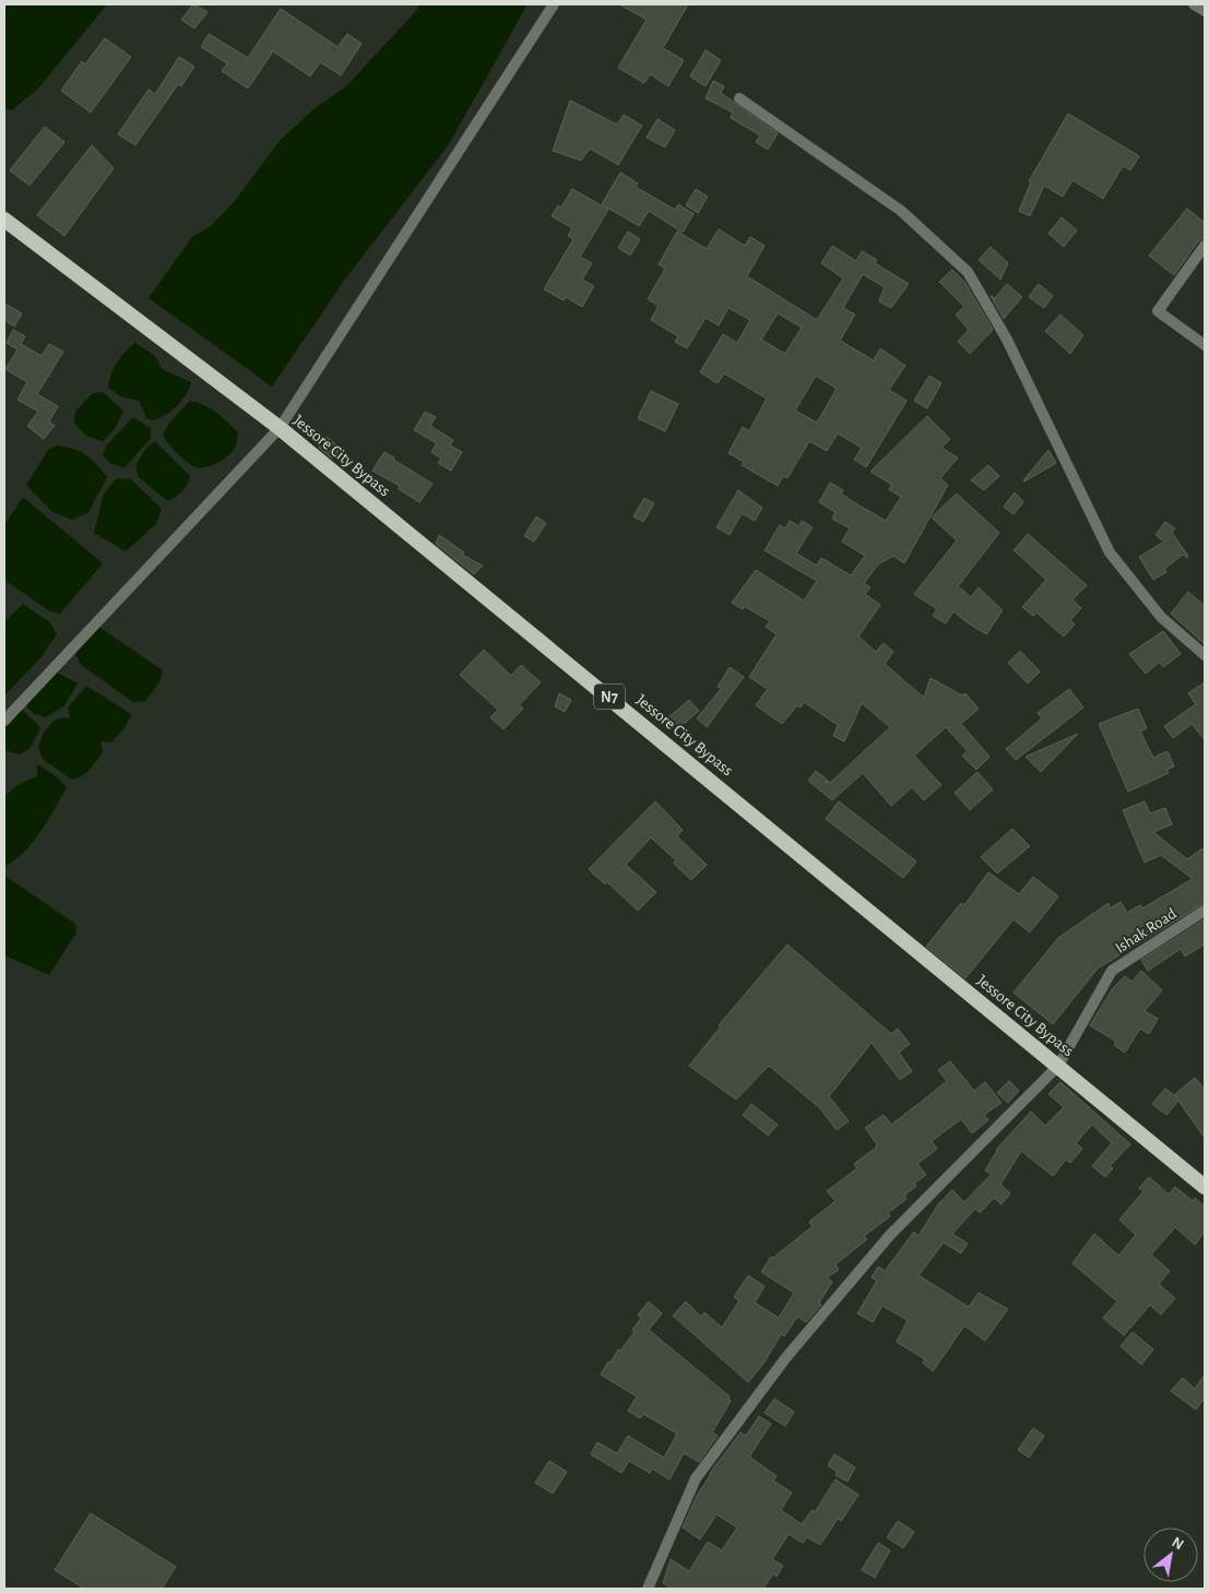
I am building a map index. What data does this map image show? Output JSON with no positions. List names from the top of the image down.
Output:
{
  "streets": {
    "highway": ["Jessore City Bypass", "N7"],
    "street": ["Ishak Road"]
  },
  "crossings": [
    ["Jessore City Bypass", "Ishak Road"]
  ],
  "north": "top right"
}
